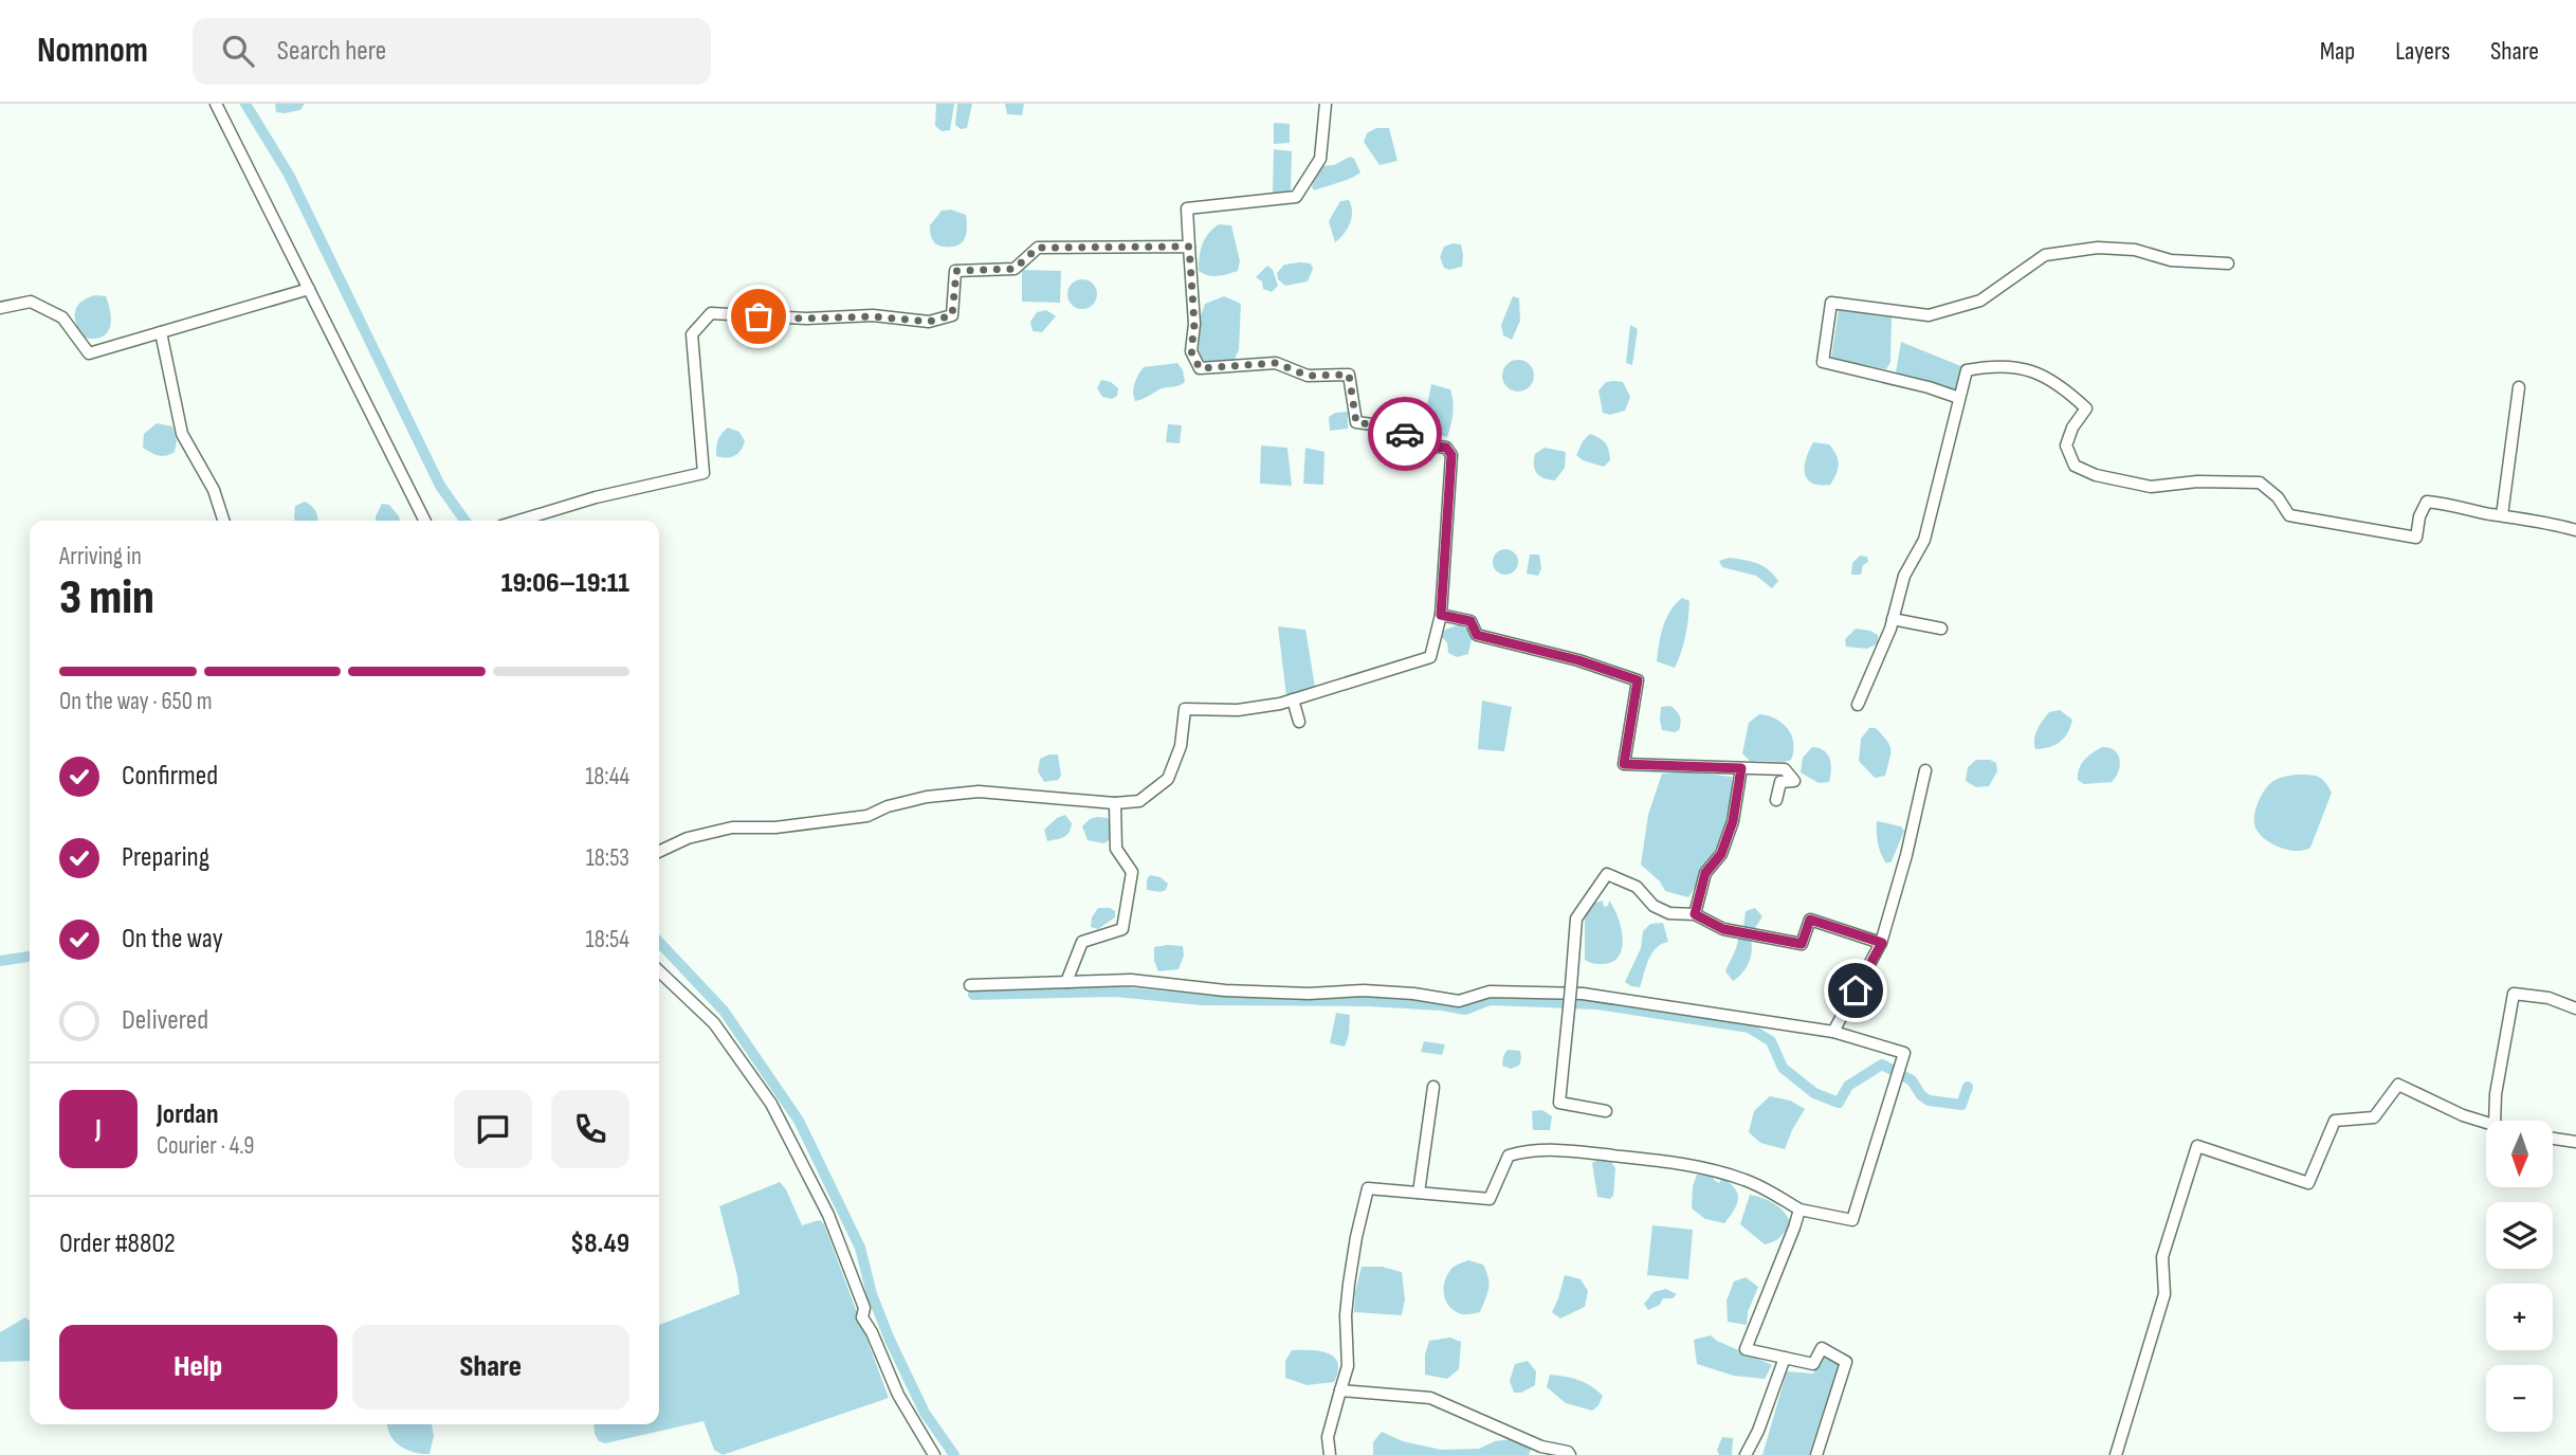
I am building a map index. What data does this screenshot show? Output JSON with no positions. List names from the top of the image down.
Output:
{
  "north": "bottom",
  "page": {
    "header": "Nomnom",
    "search": "Search here",
    "nav": ["Map", "Layers", "Share"],
    "heading": ["3 min", "Arriving in", "19:06–19:11"],
    "panel": [
      "Jordan",
      "Courier · 4.9",
      "Order #8802",
      "$8.49"
    ],
    "bar": "On the way · 650 m",
    "list": [
      ["Confirmed", "18:44"],
      ["Preparing", "18:53"],
      ["On the way", "18:54"],
      "Delivered"
    ],
    "round": "J",
    "map_buttons": ["+", "−"],
    "buttons": ["Help", "Share"]
  }
}
